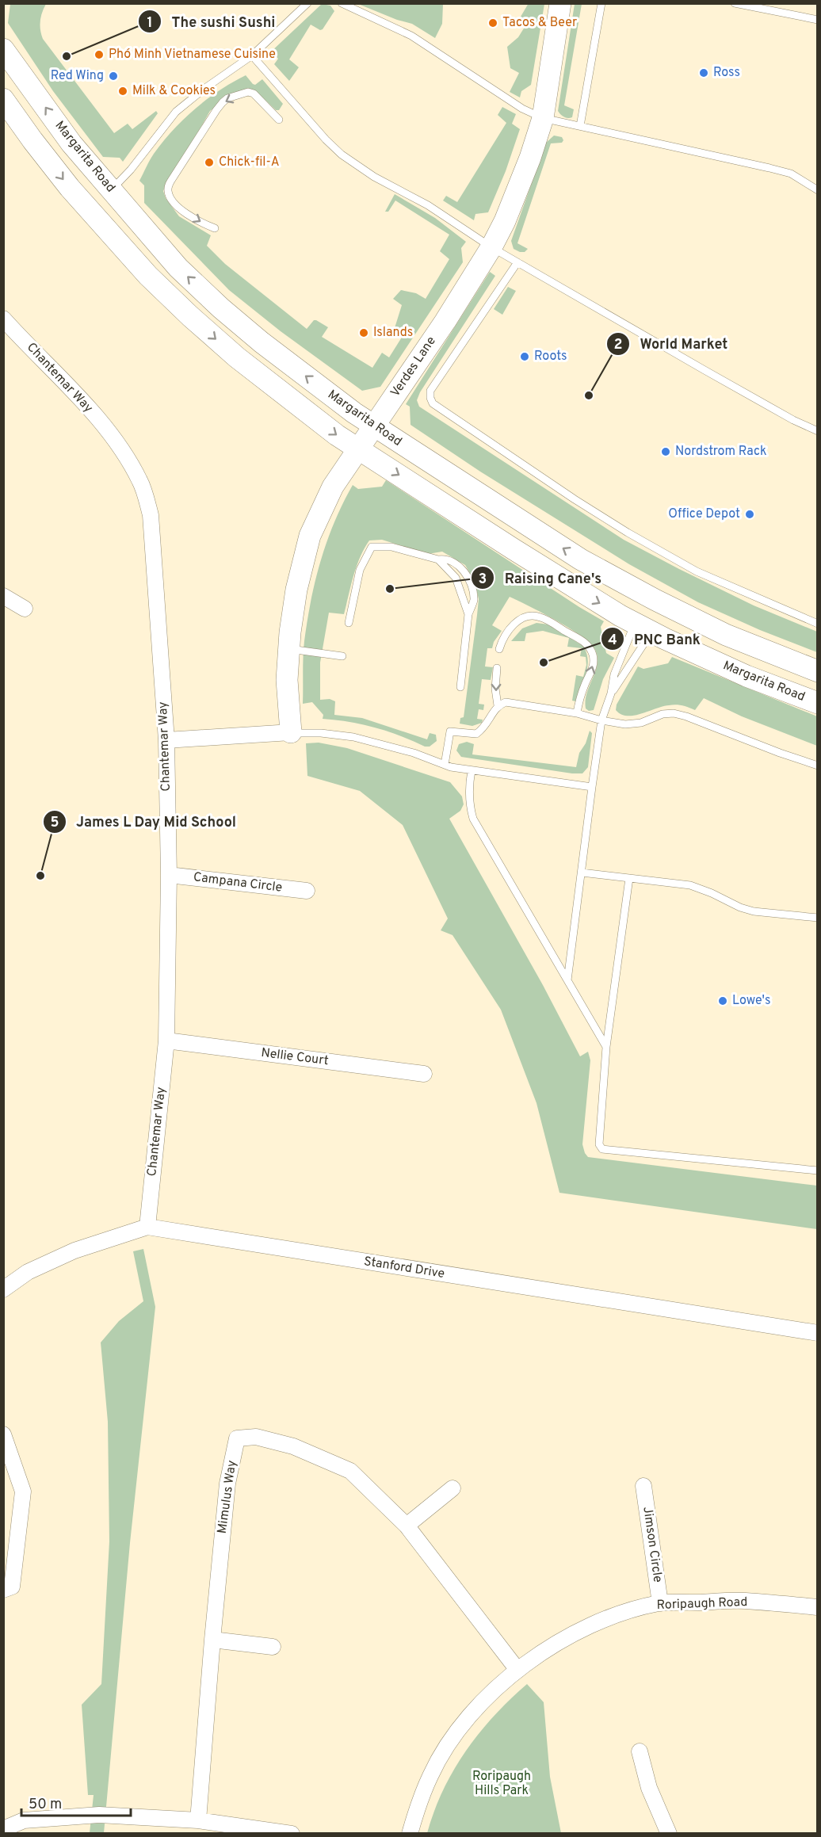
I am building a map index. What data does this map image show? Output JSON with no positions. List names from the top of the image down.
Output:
{
  "streets": {
    "main road": ["Margarita Road", "Verdes Lane"],
    "street": [
      "Chantemar Way",
      "Campana Circle",
      "Nellie Court",
      "Stanford Drive",
      "Mimulus Way",
      "Jimson Circle",
      "Roripaugh Road"
    ]
  },
  "crossings": [
    ["Margarita Road", "Verdes Lane"],
    ["Chantemar Way", "Campana Circle"],
    ["Chantemar Way", "Nellie Court"],
    ["Chantemar Way", "Stanford Drive"],
    ["Mimulus Way", "Roripaugh Road"],
    ["Jimson Circle", "Roripaugh Road"]
  ],
  "parks": ["Roripaugh Hills Park"],
  "places": [
    "Tacos & Beer",
    "Phó Minh Vietnamese Cuisine",
    "The sushi Sushi",
    "Ross",
    "Red Wing",
    "Milk & Cookies",
    "Chick-fil-A",
    "Islands",
    "Roots",
    "World Market",
    "Nordstrom Rack",
    "Office Depot",
    "Raising Cane's",
    "PNC Bank",
    "James L Day Mid School",
    "Lowe's"
  ],
  "scale_bar": "50 m"
}
